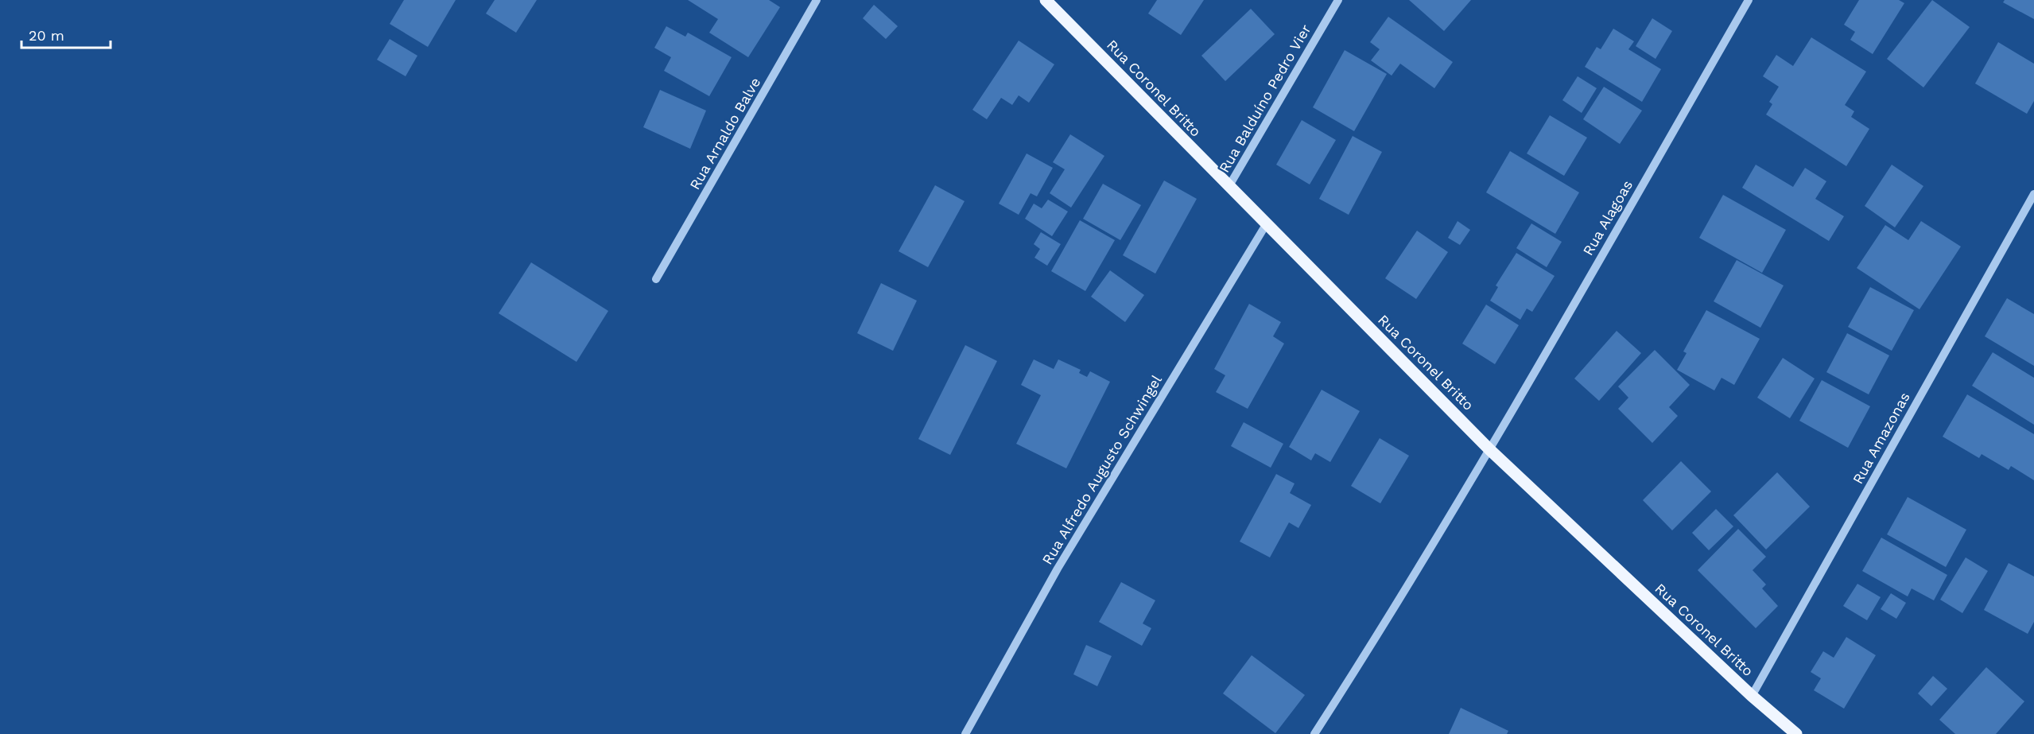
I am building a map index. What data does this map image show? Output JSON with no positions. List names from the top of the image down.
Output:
{
  "streets": {
    "main road": ["Rua Coronel Britto"],
    "street": [
      "Rua Balduíno Pedro Vier",
      "Rua Arnaldo Balve",
      "Rua Alagoas",
      "Rua Amazonas",
      "Rua Alfredo Augusto Schwingel"
    ]
  },
  "crossings": [
    ["Rua Coronel Britto", "Rua Balduíno Pedro Vier"],
    ["Rua Coronel Britto", "Rua Alagoas"],
    ["Rua Coronel Britto", "Rua Amazonas"],
    ["Rua Coronel Britto", "Rua Alfredo Augusto Schwingel"]
  ],
  "scale_bar": "20 m"
}
